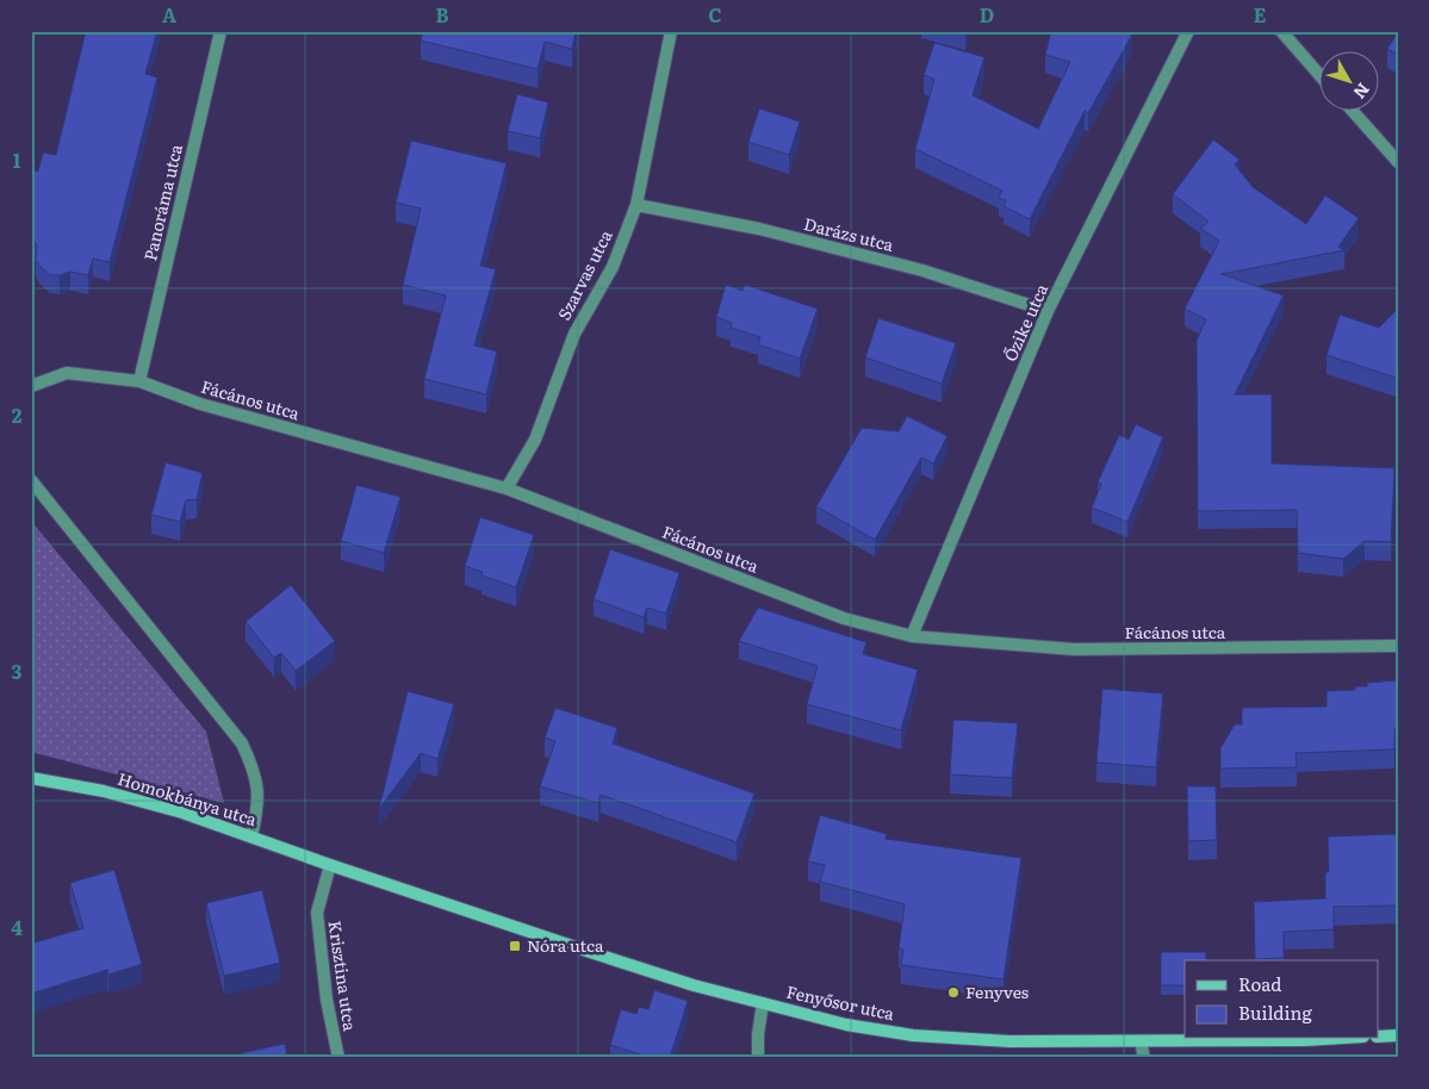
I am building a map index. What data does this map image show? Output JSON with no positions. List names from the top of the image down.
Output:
{
  "streets": {
    "street": [
      "Panoráma utca",
      "Darázs utca",
      "Szarvas utca",
      "Őzike utca",
      "Fácános utca",
      "Homokbánya utca",
      "Krisztina utca",
      "Fenyősor utca"
    ]
  },
  "crossings": [
    ["Panoráma utca", "Fácános utca"],
    ["Darázs utca", "Szarvas utca"],
    ["Darázs utca", "Őzike utca"],
    ["Szarvas utca", "Fácános utca"],
    ["Őzike utca", "Fácános utca"],
    ["Homokbánya utca", "Krisztina utca"],
    ["Homokbánya utca", "Fenyősor utca"],
    ["Krisztina utca", "Fenyősor utca"]
  ],
  "places": {
    "transit": ["Nóra utca"],
    "other": ["Fenyves"]
  },
  "legend": ["Road", "Building"],
  "north": "bottom right",
  "grid": {
    "columns": [
      "A",
      "B",
      "C",
      "D",
      "E"
    ],
    "rows": [
      "1",
      "2",
      "3",
      "4"
    ]
  }
}
